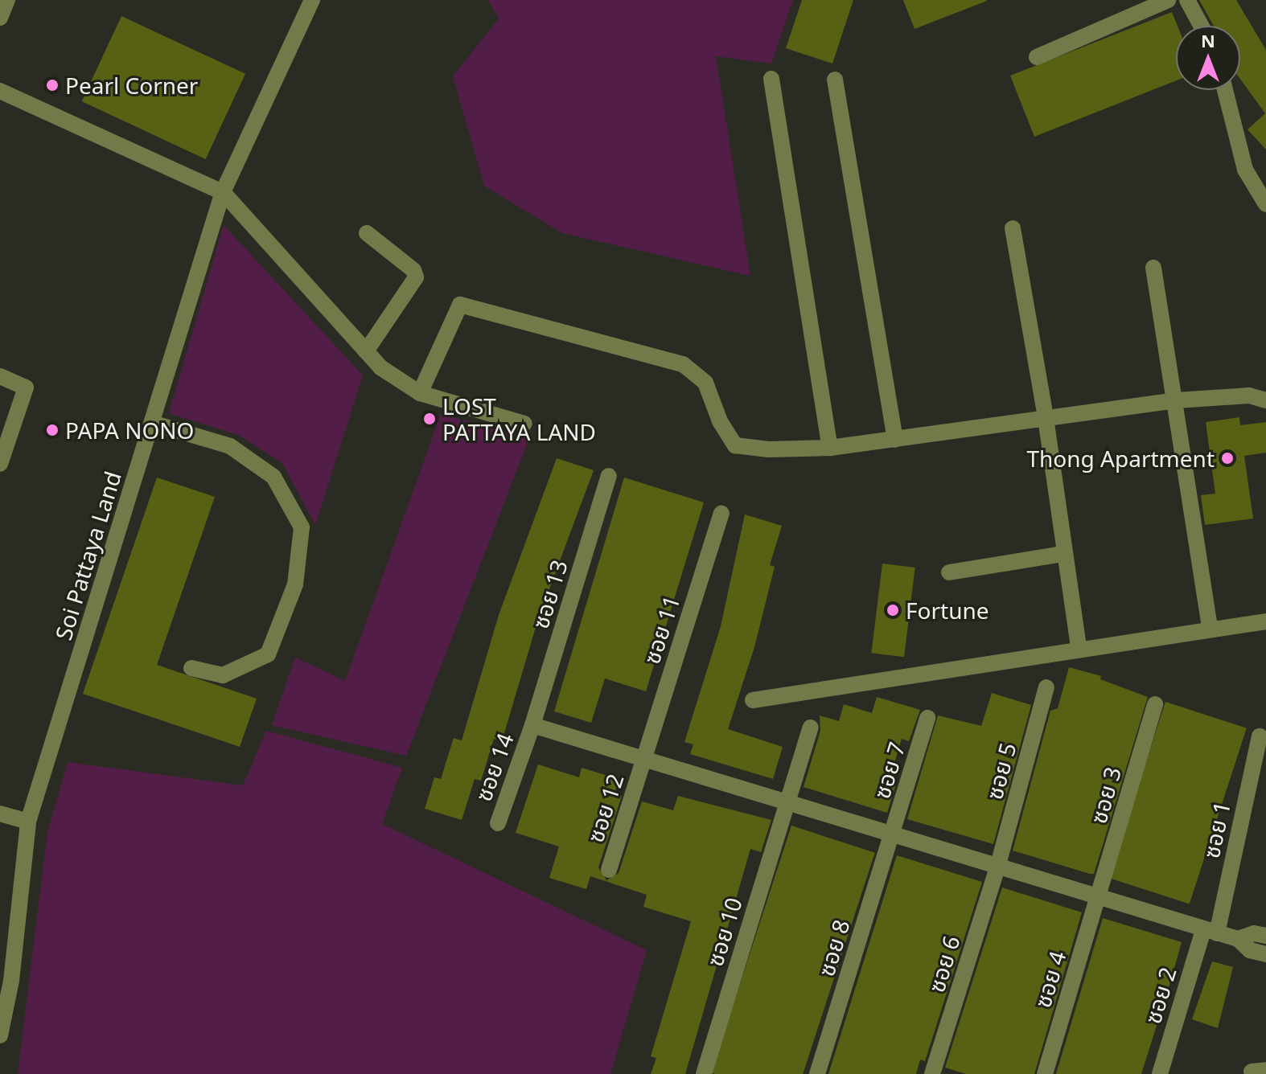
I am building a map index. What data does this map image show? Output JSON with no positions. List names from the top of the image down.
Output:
{
  "streets": {
    "street": [
      "Soi Pattaya Land",
      "ซอย 13",
      "ซอย 11",
      "ซอย 14",
      "ซอย 7",
      "ซอย 5",
      "ซอย 3",
      "ซอย 12",
      "ซอย 1",
      "ซอย 10",
      "ซอย 8",
      "ซอย 6",
      "ซอย 4",
      "ซอย 2"
    ]
  },
  "crossings": [
    ["ซอย 13", "ซอย 14"],
    ["ซอย 11", "ซอย 12"],
    ["ซอย 7", "ซอย 8"],
    ["ซอย 5", "ซอย 6"],
    ["ซอย 3", "ซอย 4"],
    ["ซอย 1", "ซอย 2"]
  ],
  "places": [
    "Pearl Corner",
    "LOST PATTAYA LAND",
    "PAPA NONO",
    "Thong Apartment",
    "Fortune"
  ],
  "north": "top"
}
